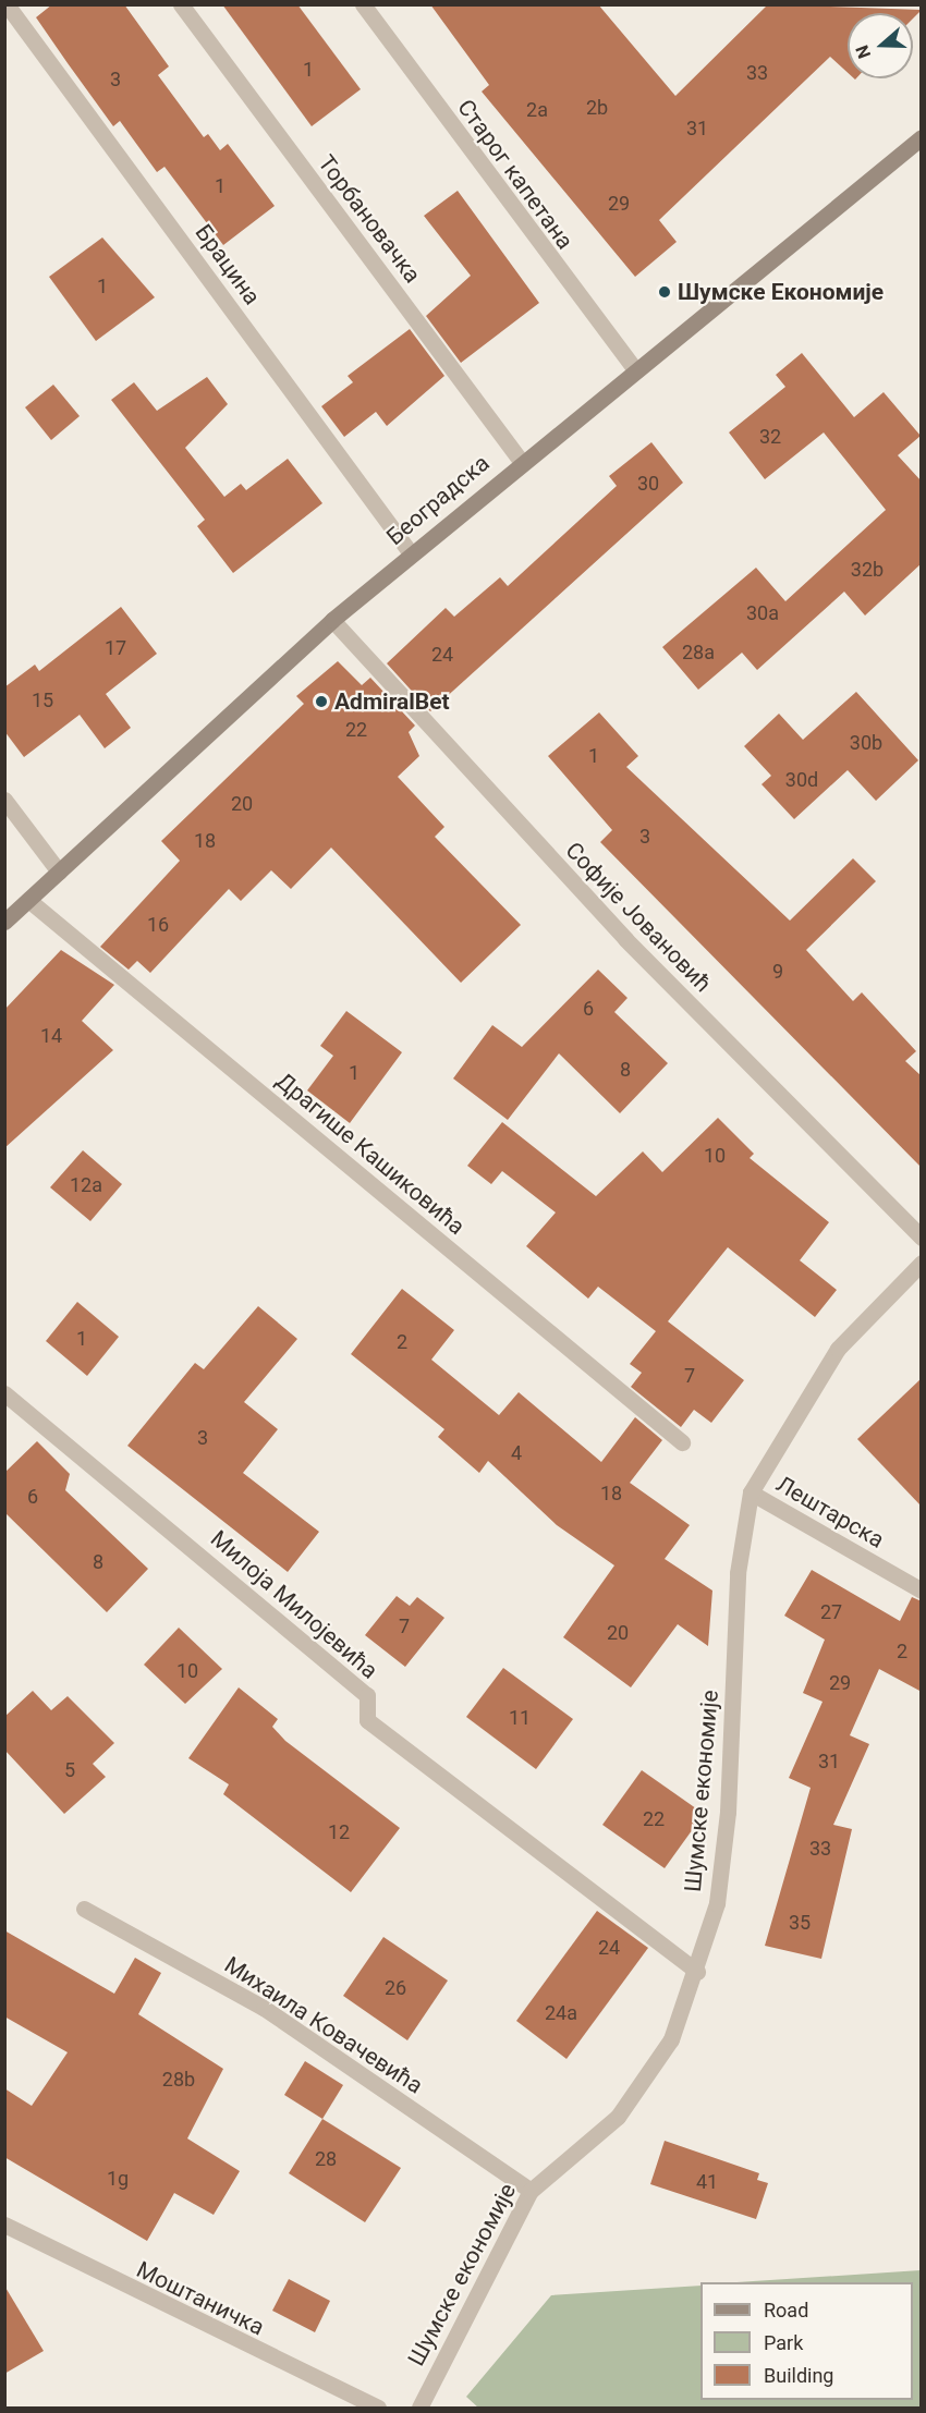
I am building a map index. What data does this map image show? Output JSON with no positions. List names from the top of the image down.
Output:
{
  "streets": {
    "main road": ["Београдска"],
    "street": [
      "Старог капетана",
      "Торбановачка",
      "Брацина",
      "Софије Јовановић",
      "Драгише Кашиковића",
      "Лештарска",
      "Милоја Милојевића",
      "Шумске економије",
      "Михаила Ковачевића",
      "Моштаничка"
    ]
  },
  "crossings": [
    ["Старог капетана", "Београдска"],
    ["Торбановачка", "Београдска"],
    ["Брацина", "Београдска"],
    ["Београдска", "Софије Јовановић"],
    ["Београдска", "Драгише Кашиковића"],
    ["Лештарска", "Шумске економије"],
    ["Милоја Милојевића", "Шумске економије"],
    ["Шумске економије", "Михаила Ковачевића"]
  ],
  "places": ["Шумске Економије", "AdmiralBet"],
  "house_numbers": [
    "1",
    "33",
    "3",
    "2b",
    "2a",
    "31",
    "1",
    "29",
    "1",
    "32",
    "30",
    "32b",
    "30a",
    "17",
    "28a",
    "24",
    "15",
    "22",
    "30b",
    "1",
    "30d",
    "20",
    "3",
    "18",
    "16",
    "9",
    "6",
    "14",
    "8",
    "1",
    "10",
    "12a",
    "1",
    "2",
    "7",
    "3",
    "4",
    "18",
    "6",
    "8",
    "27",
    "7",
    "20",
    "2",
    "10",
    "29",
    "11",
    "31",
    "5",
    "22",
    "12",
    "33",
    "35",
    "24",
    "26",
    "24a",
    "28b",
    "28",
    "1g",
    "41"
  ],
  "legend": ["Road", "Park", "Building"],
  "north": "left"
}
